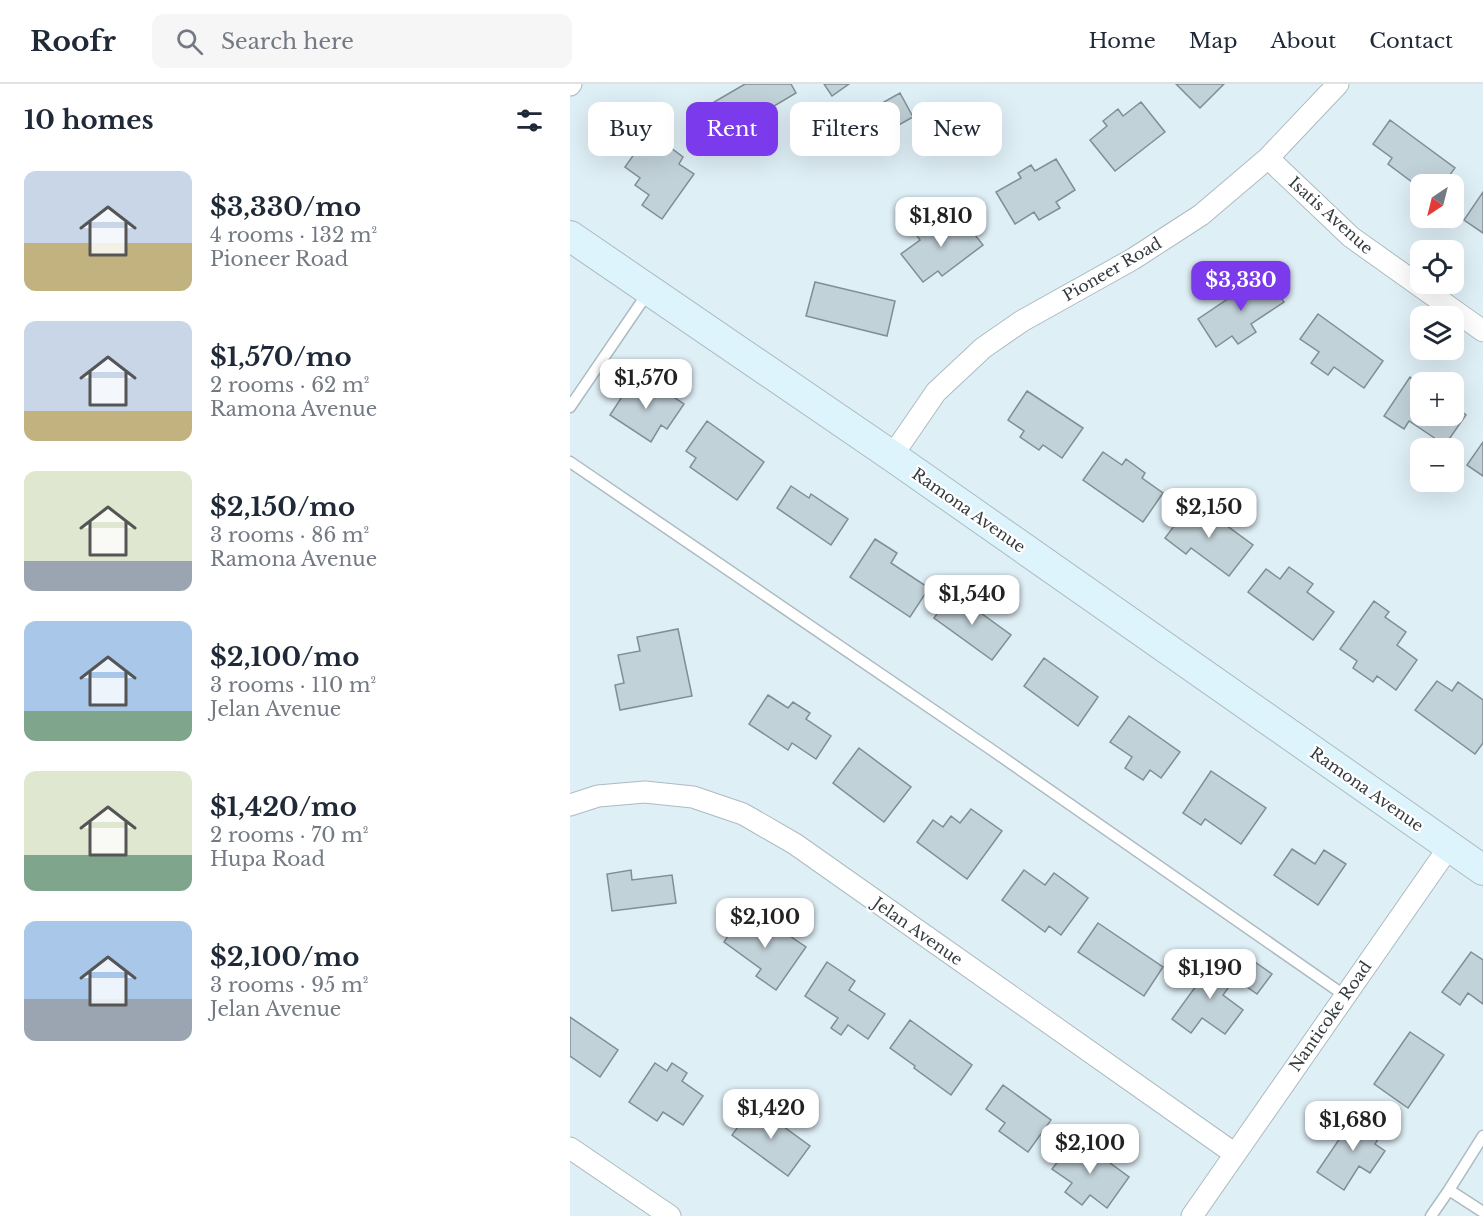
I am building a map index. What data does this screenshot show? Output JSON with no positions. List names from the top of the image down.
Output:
{
  "streets": {
    "street": [
      "Isatis Avenue",
      "Pioneer Road",
      "Ramona Avenue",
      "Jelan Avenue",
      "Nanticoke Road"
    ]
  },
  "crossings": [
    ["Isatis Avenue", "Pioneer Road"],
    ["Pioneer Road", "Ramona Avenue"],
    ["Ramona Avenue", "Nanticoke Road"],
    ["Jelan Avenue", "Nanticoke Road"]
  ],
  "north": "bottom left",
  "page": {
    "header": "Roofr",
    "search": "Search here",
    "nav": [
      "Home",
      "Map",
      "About",
      "Contact"
    ],
    "heading": "10 homes",
    "chip": [
      "Buy",
      "Rent",
      "Filters",
      "New"
    ],
    "list": [
      {
        "name": "$3,330/mo",
        "note": "4 rooms · 132 m² · Pioneer Road"
      },
      {
        "name": "$1,570/mo",
        "note": "2 rooms · 62 m² · Ramona Avenue"
      },
      {
        "name": "$2,150/mo",
        "note": "3 rooms · 86 m² · Ramona Avenue"
      },
      {
        "name": "$2,100/mo",
        "note": "3 rooms · 110 m² · Jelan Avenue"
      },
      {
        "name": "$1,420/mo",
        "note": "2 rooms · 70 m² · Hupa Road"
      },
      {
        "name": "$2,100/mo",
        "note": "3 rooms · 95 m² · Jelan Avenue"
      }
    ],
    "map_buttons": ["+", "−"],
    "price": [
      "$1,810",
      "$3,330",
      "$1,570",
      "$2,150",
      "$1,540",
      "$2,100",
      "$1,190",
      "$1,420",
      "$1,680",
      "$2,100"
    ]
  }
}
